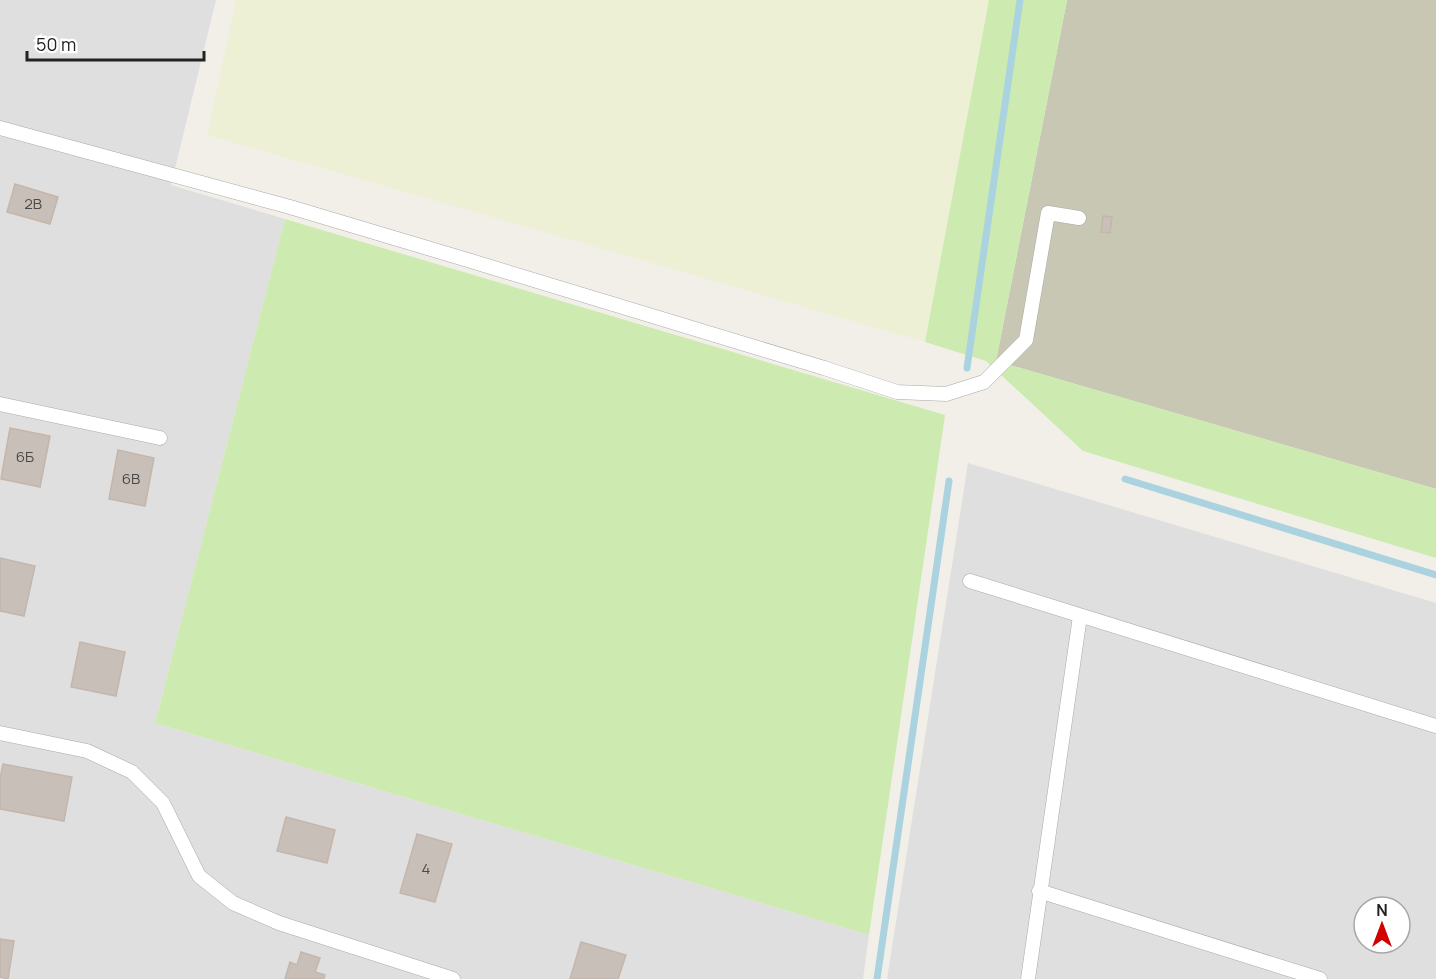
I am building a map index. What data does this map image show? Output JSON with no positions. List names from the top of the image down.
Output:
{
  "house_numbers": [
    "2В",
    "6Б",
    "6В",
    "4"
  ],
  "scale_bar": "50 m",
  "north": "top"
}
